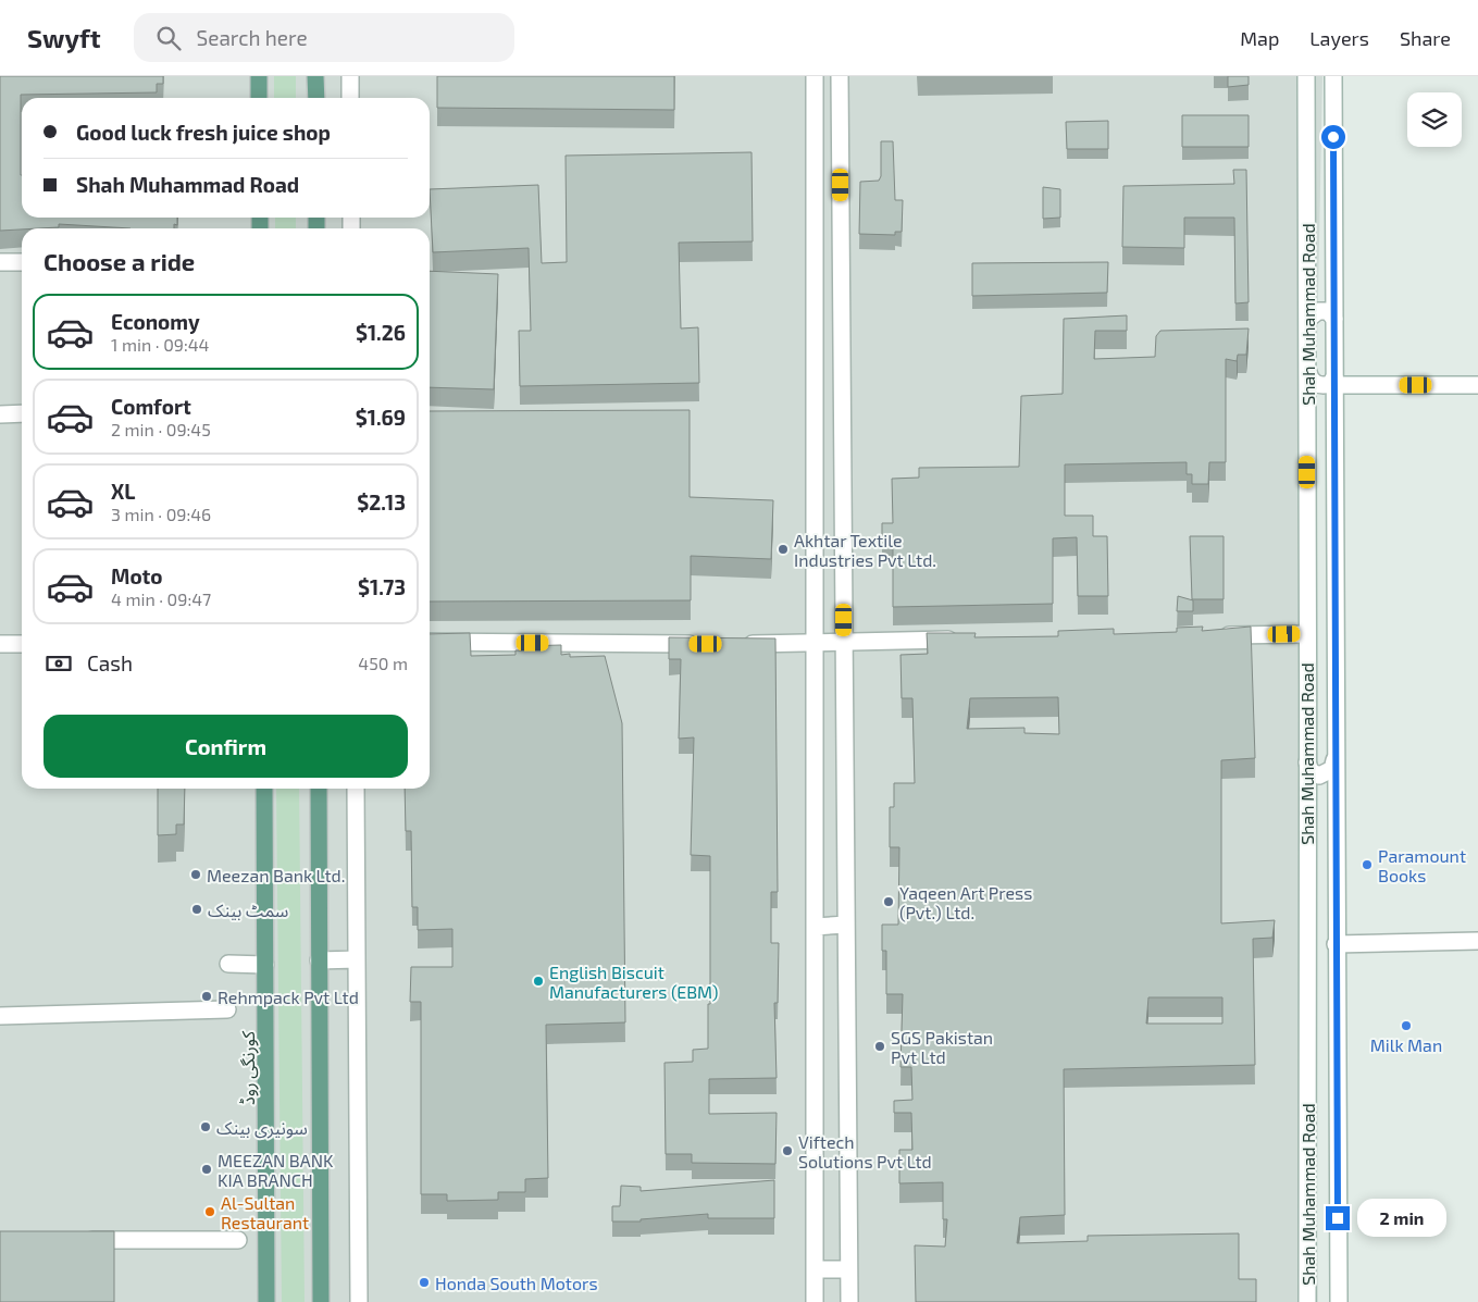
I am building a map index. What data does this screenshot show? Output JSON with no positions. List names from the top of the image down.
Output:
{
  "streets": {
    "main road": ["کورنگی روڈ"],
    "street": ["Shah Muhammad Road"]
  },
  "places": [
    "Akhtar Textile Industries Pvt Ltd.",
    "Paramount Books",
    "Meezan Bank Ltd.",
    "Yaqeen Art Press (Pvt.) Ltd.",
    "سمٹ بینک",
    "English Biscuit Manufacturers (EBM)",
    "Rehmpack Pvt Ltd",
    "Milk Man",
    "SGS Pakistan Pvt Ltd",
    "سونیری بینک",
    "Viftech Solutions Pvt Ltd",
    "MEEZAN BANK KIA BRANCH",
    "Al-Sultan Restaurant",
    "Honda South Motors"
  ],
  "page": {
    "header": "Swyft",
    "search": "Search here",
    "nav": ["Map", "Layers", "Share"],
    "banner": ["Good luck fresh juice shop", "Shah Muhammad Road"],
    "heading": "Choose a ride",
    "list": [
      {
        "name": "Economy",
        "note": "1 min · 09:44",
        "value": "$1.26"
      },
      {
        "name": "Comfort",
        "note": "2 min · 09:45",
        "value": "$1.69"
      },
      {
        "name": "XL",
        "note": "3 min · 09:46",
        "value": "$2.13"
      },
      {
        "name": "Moto",
        "note": "4 min · 09:47",
        "value": "$1.73"
      }
    ],
    "pay": ["Cash", "450 m"],
    "buttons": "Confirm",
    "bubble": "2 min"
  }
}
